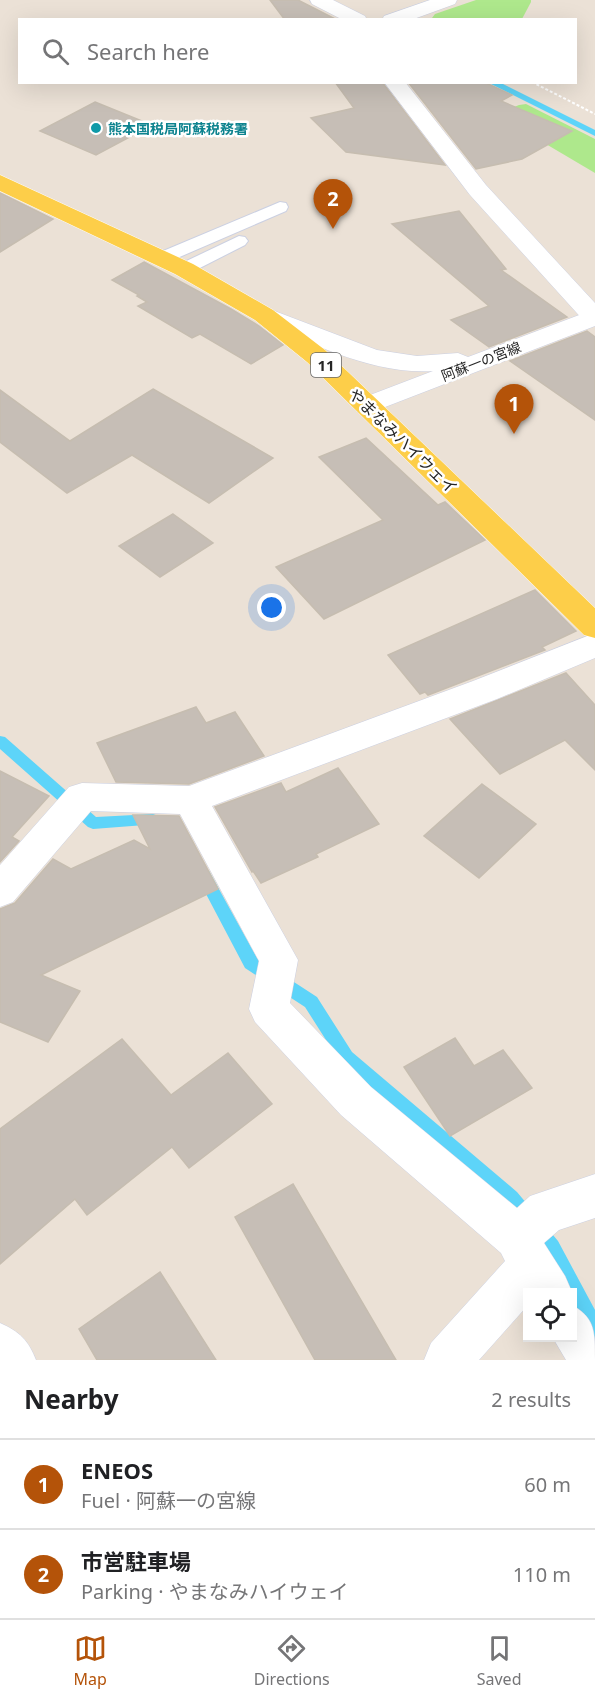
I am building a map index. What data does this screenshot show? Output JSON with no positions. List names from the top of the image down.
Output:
{
  "streets": {
    "main road": ["11", "やまなみハイウェイ"],
    "street": ["阿蘇一の宮線"]
  },
  "crossings": [
    ["阿蘇一の宮線", "やまなみハイウェイ"]
  ],
  "places": ["熊本国税局阿蘇税務署"],
  "page": {
    "search": "Search here",
    "pins": ["2", "1"],
    "heading": ["Nearby", "2 results"],
    "list": [
      {
        "mark": "1",
        "name": "ENEOS",
        "note": "Fuel · 阿蘇一の宮線",
        "value": "60 m"
      },
      {
        "mark": "2",
        "name": "市営駐車場",
        "note": "Parking · やまなみハイウェイ",
        "value": "110 m"
      }
    ],
    "nav": ["Map", "Directions", "Saved"]
  }
}
